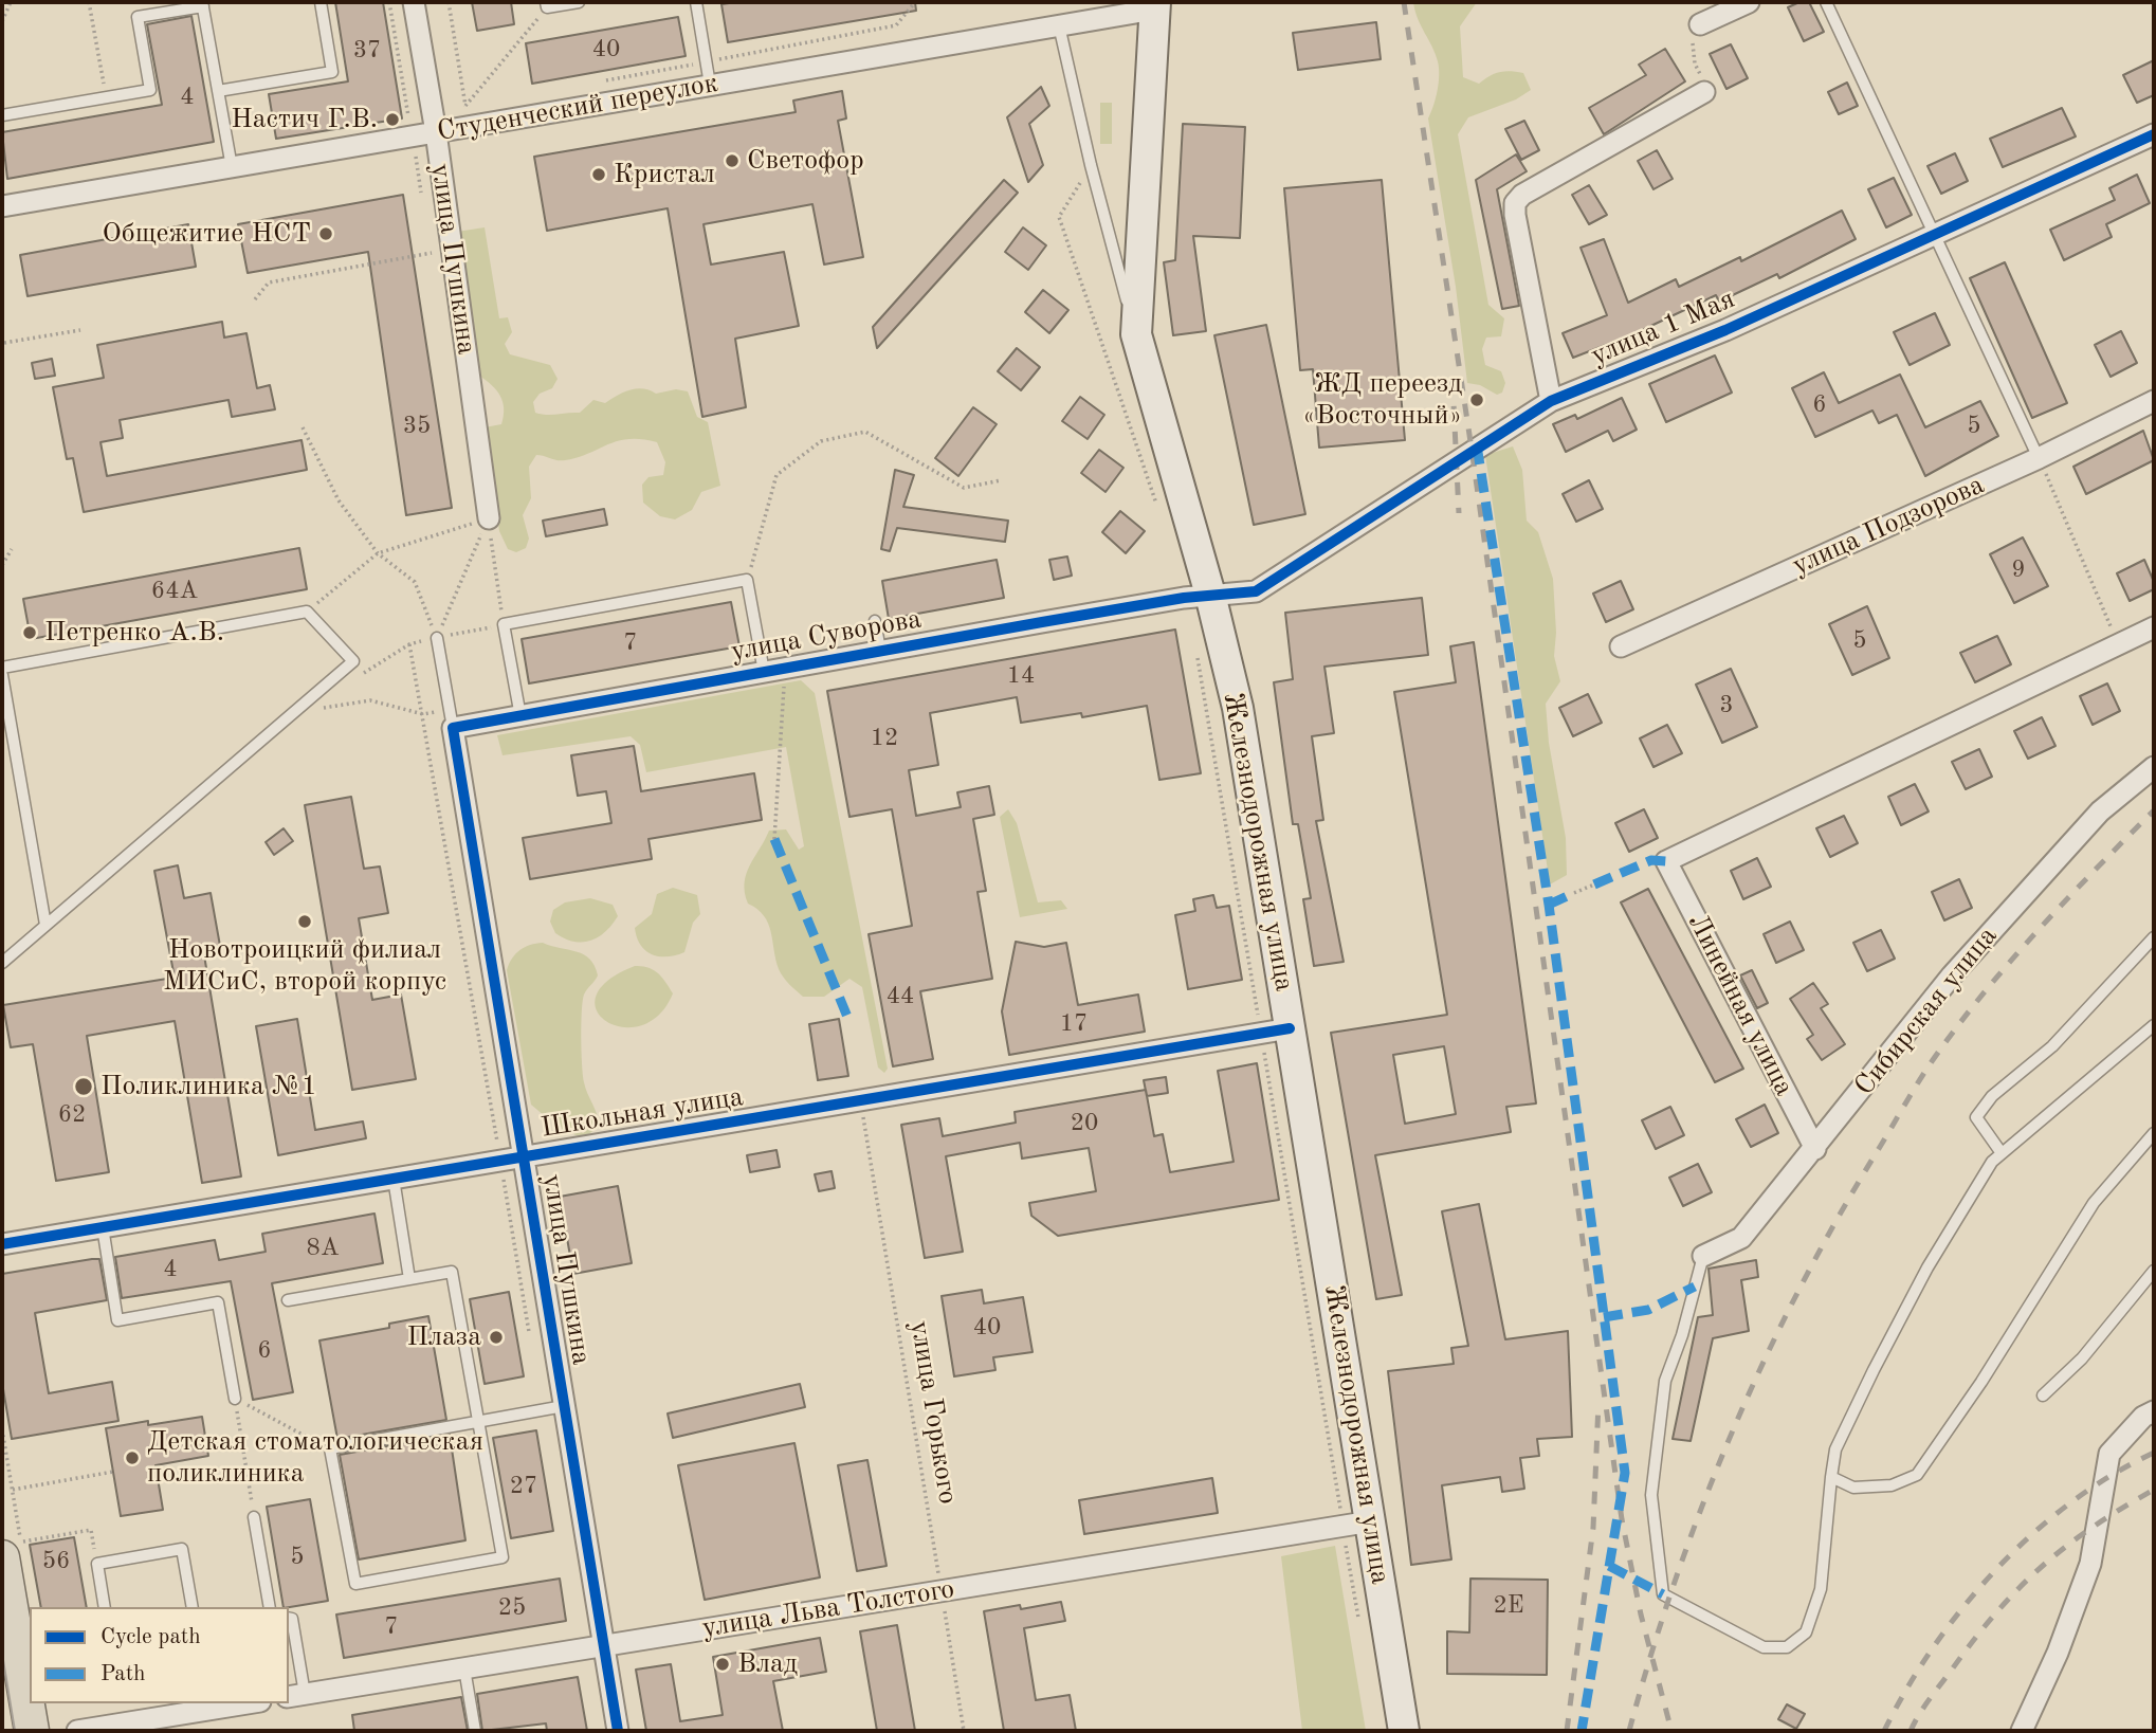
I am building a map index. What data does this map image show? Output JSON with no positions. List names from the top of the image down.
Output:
{
  "streets": {
    "main road": ["Железнодорожная улица"],
    "street": [
      "Студенческий переулок",
      "улица Пушкина",
      "улица 1 Мая",
      "улица Подзорова",
      "улица Суворова",
      "Линейная улица",
      "Сибирская улица",
      "Школьная улица",
      "улица Льва Толстого"
    ],
    "path": ["улица Горького"]
  },
  "crossings": [
    ["Студенческий переулок", "улица Пушкина"],
    ["Студенческий переулок", "Железнодорожная улица"],
    ["улица Пушкина", "улица Суворова"],
    ["улица Пушкина", "Школьная улица"],
    ["улица Пушкина", "улица Льва Толстого"],
    ["улица 1 Мая", "улица Суворова"],
    ["улица 1 Мая", "Железнодорожная улица"],
    ["улица Суворова", "Железнодорожная улица"],
    ["Железнодорожная улица", "Школьная улица"],
    ["Железнодорожная улица", "улица Льва Толстого"],
    ["Линейная улица", "Сибирская улица"],
    ["Школьная улица", "улица Горького"],
    ["улица Горького", "улица Льва Толстого"]
  ],
  "places": [
    "Настич Г.В.",
    "Светофор",
    "Кристал",
    "Общежитие НСТ",
    "ЖД переезд «Восточный»",
    "Петренко А.В.",
    "Новотроицкий филиал МИСиС, второй корпус",
    "Поликлиника №1",
    "Плаза",
    "Детская стоматологическая поликлиника",
    "Влад"
  ],
  "house_numbers": [
    "40",
    "37",
    "4",
    "6",
    "35",
    "5",
    "9",
    "64А",
    "5",
    "7",
    "14",
    "3",
    "12",
    "44",
    "17",
    "62",
    "20",
    "8А",
    "4",
    "40",
    "6",
    "27",
    "5",
    "56",
    "2Е",
    "25",
    "7"
  ],
  "legend": ["Cycle path", "Path"]
}
